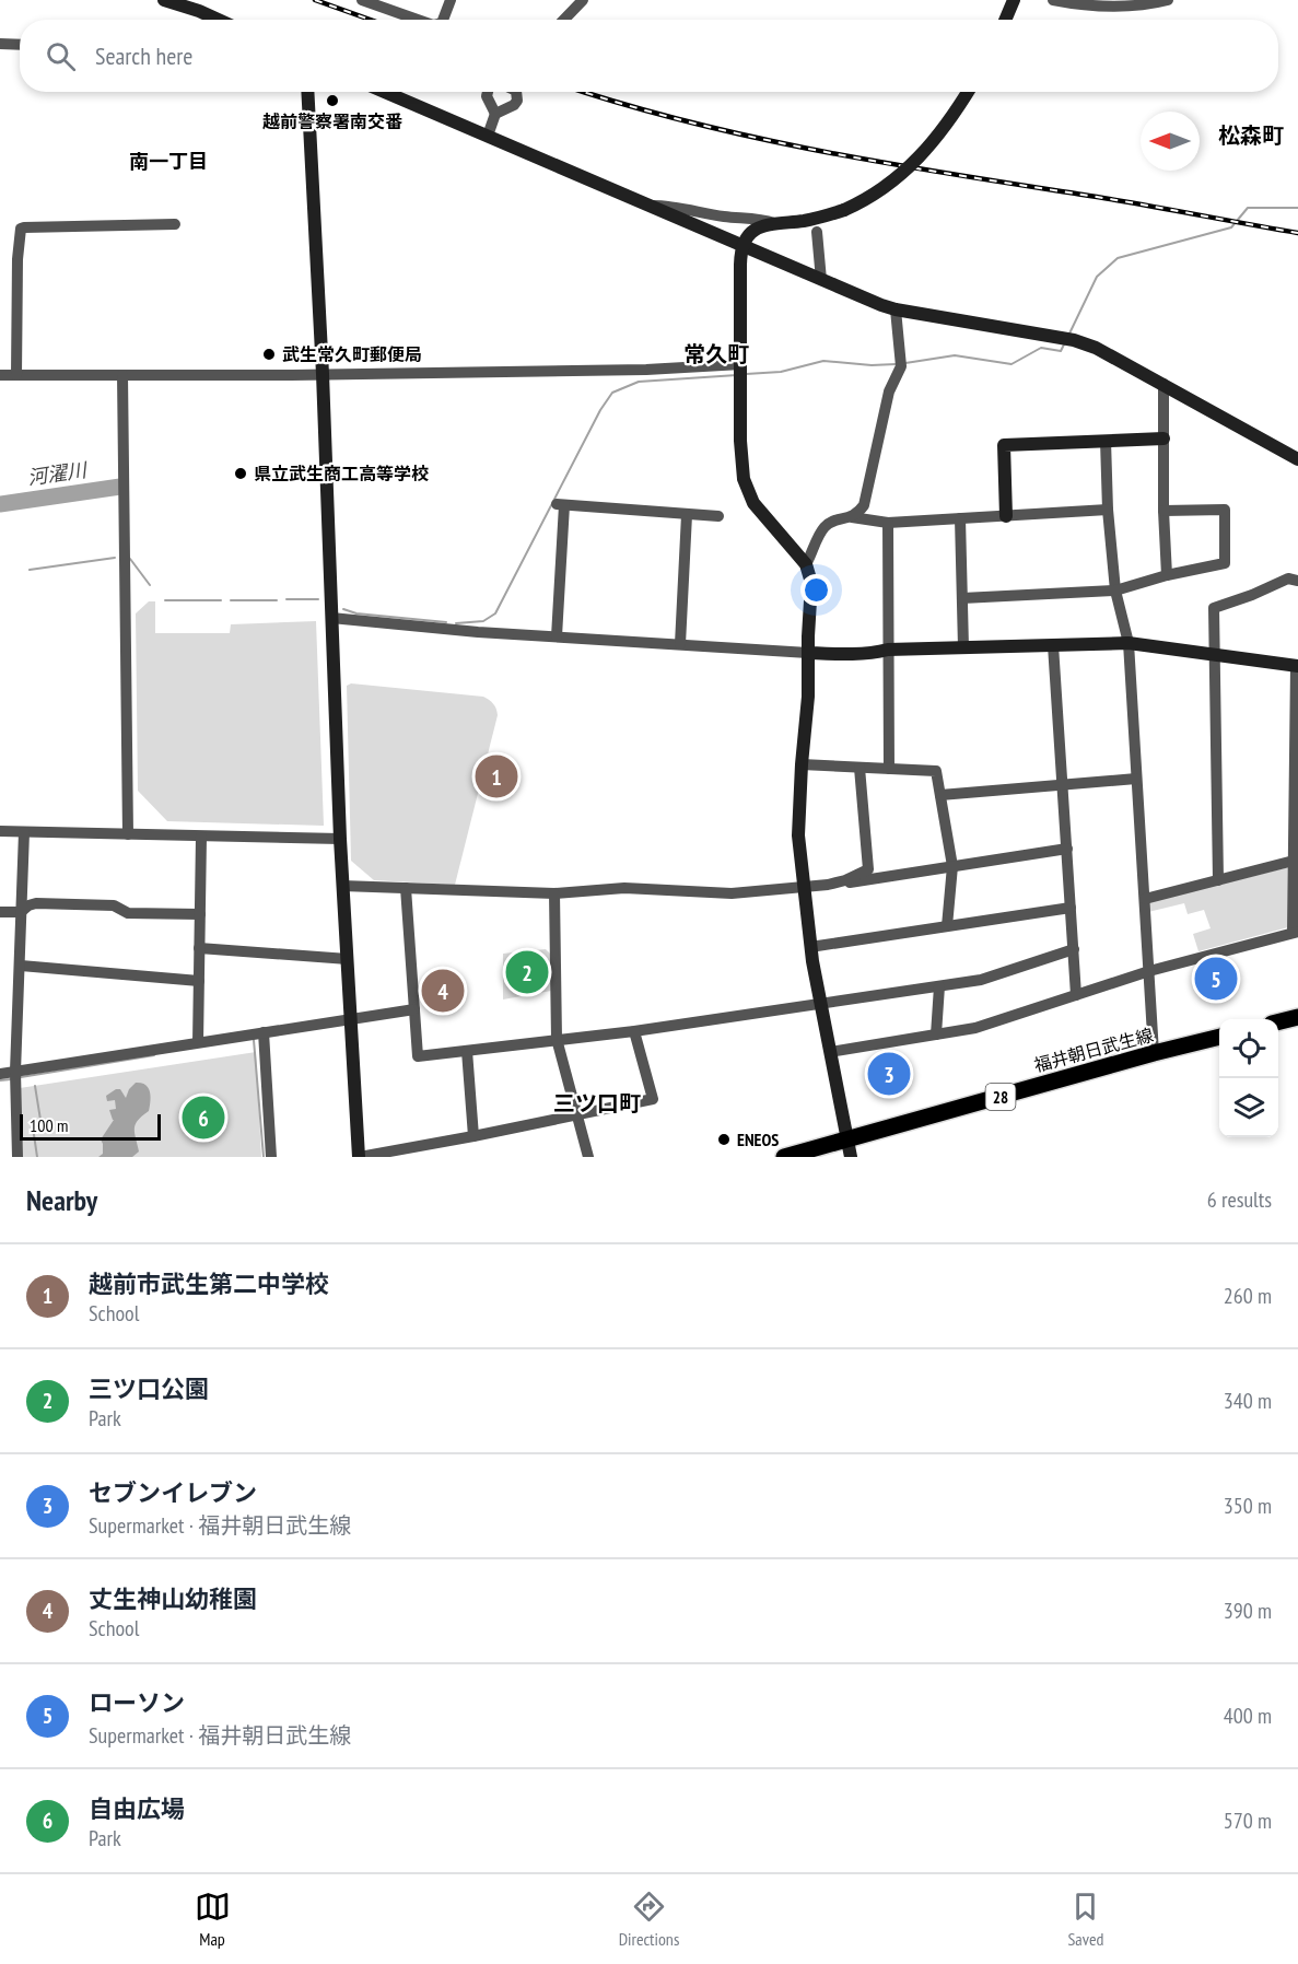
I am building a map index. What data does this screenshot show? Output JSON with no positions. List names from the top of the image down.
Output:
{
  "streets": {
    "main road": ["福井朝日武生線", "28"]
  },
  "districts": [
    "松森町",
    "南一丁目",
    "常久町",
    "三ツ口町"
  ],
  "water": ["河濯川"],
  "places": [
    "越前警察署南交番",
    "武生常久町郵便局",
    "県立武生商工高等学校",
    "ENEOS"
  ],
  "scale_bar": "100 m",
  "north": "left",
  "page": {
    "search": "Search here",
    "pins": [
      "1",
      "2",
      "5",
      "4",
      "3",
      "6"
    ],
    "scale": "100 m",
    "heading": ["Nearby", "6 results"],
    "list": [
      {
        "mark": "1",
        "name": "越前市武生第二中学校",
        "note": "School",
        "value": "260 m"
      },
      {
        "mark": "2",
        "name": "三ツ口公園",
        "note": "Park",
        "value": "340 m"
      },
      {
        "mark": "3",
        "name": "セブンイレブン",
        "note": "Supermarket · 福井朝日武生線",
        "value": "350 m"
      },
      {
        "mark": "4",
        "name": "丈生神山幼稚園",
        "note": "School",
        "value": "390 m"
      },
      {
        "mark": "5",
        "name": "ローソン",
        "note": "Supermarket · 福井朝日武生線",
        "value": "400 m"
      },
      {
        "mark": "6",
        "name": "自由広場",
        "note": "Park",
        "value": "570 m"
      }
    ],
    "nav": ["Map", "Directions", "Saved"]
  }
}
